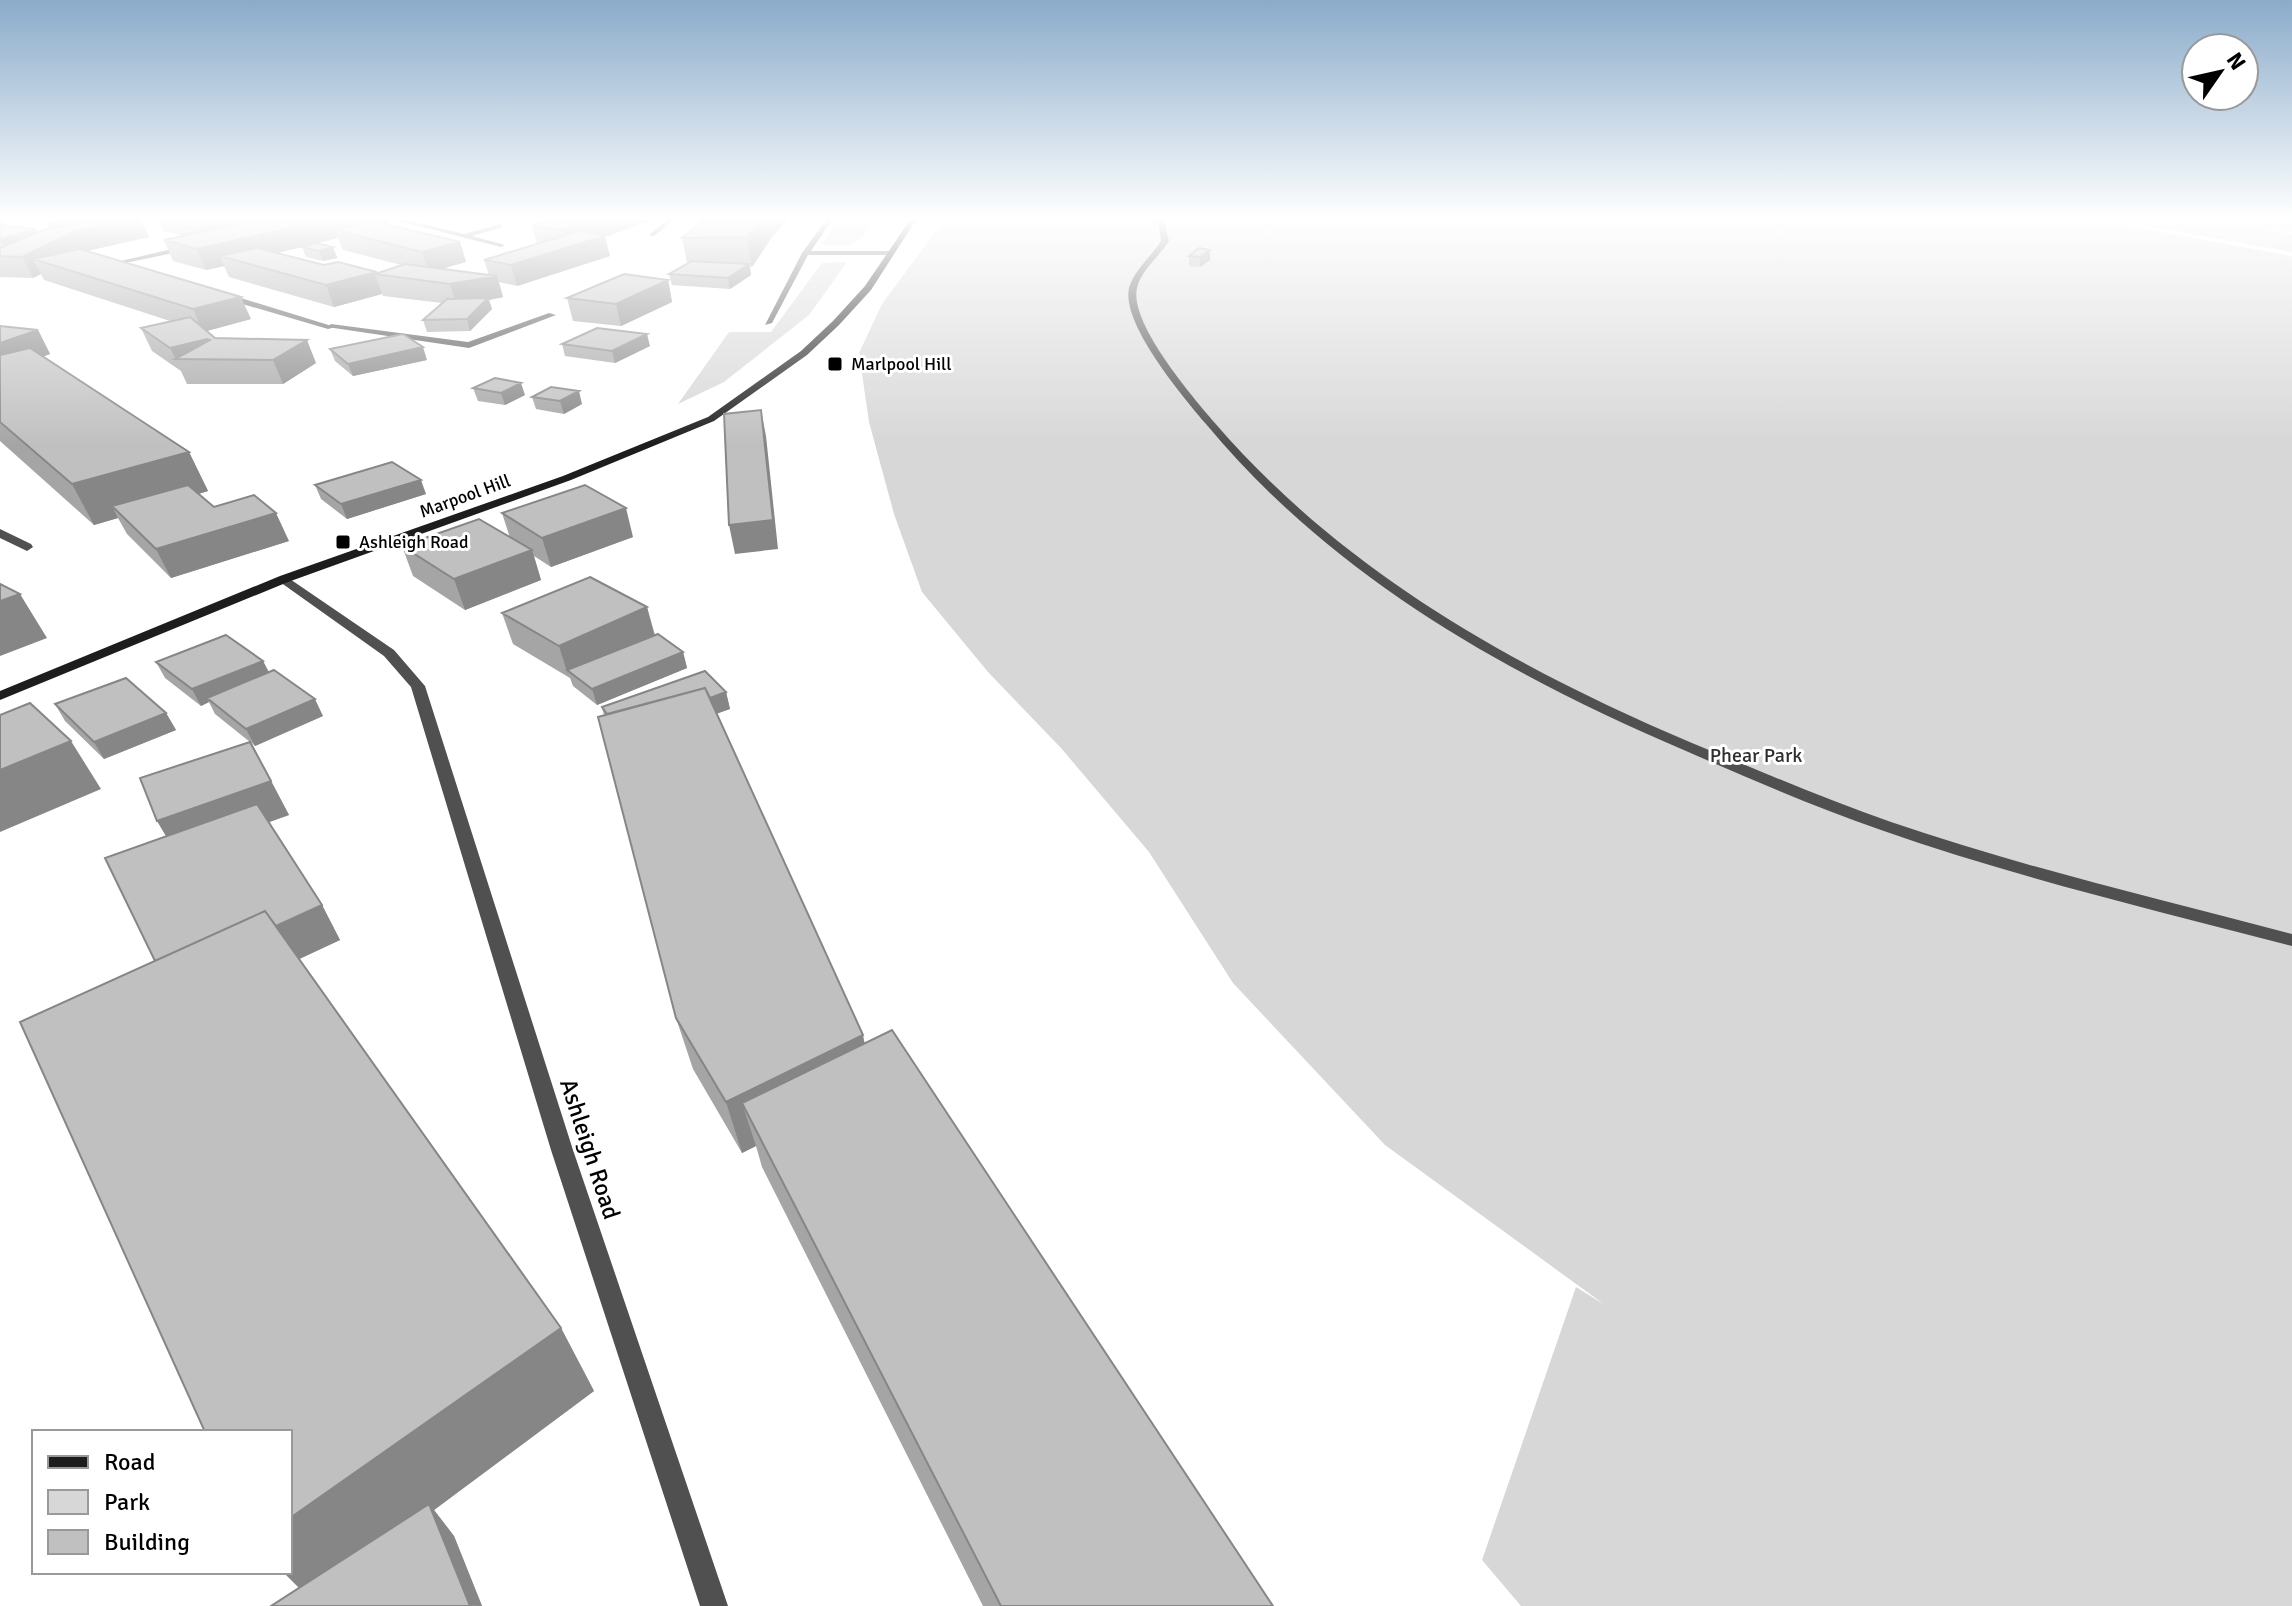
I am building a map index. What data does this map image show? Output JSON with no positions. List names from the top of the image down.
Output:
{
  "streets": {
    "street": ["Marpool Hill", "Ashleigh Road"]
  },
  "crossings": [
    ["Marpool Hill", "Ashleigh Road"]
  ],
  "parks": ["Phear Park"],
  "places": {
    "transit": ["Marlpool Hill", "Ashleigh Road"]
  },
  "legend": ["Road", "Park", "Building"],
  "north": "top right"
}
